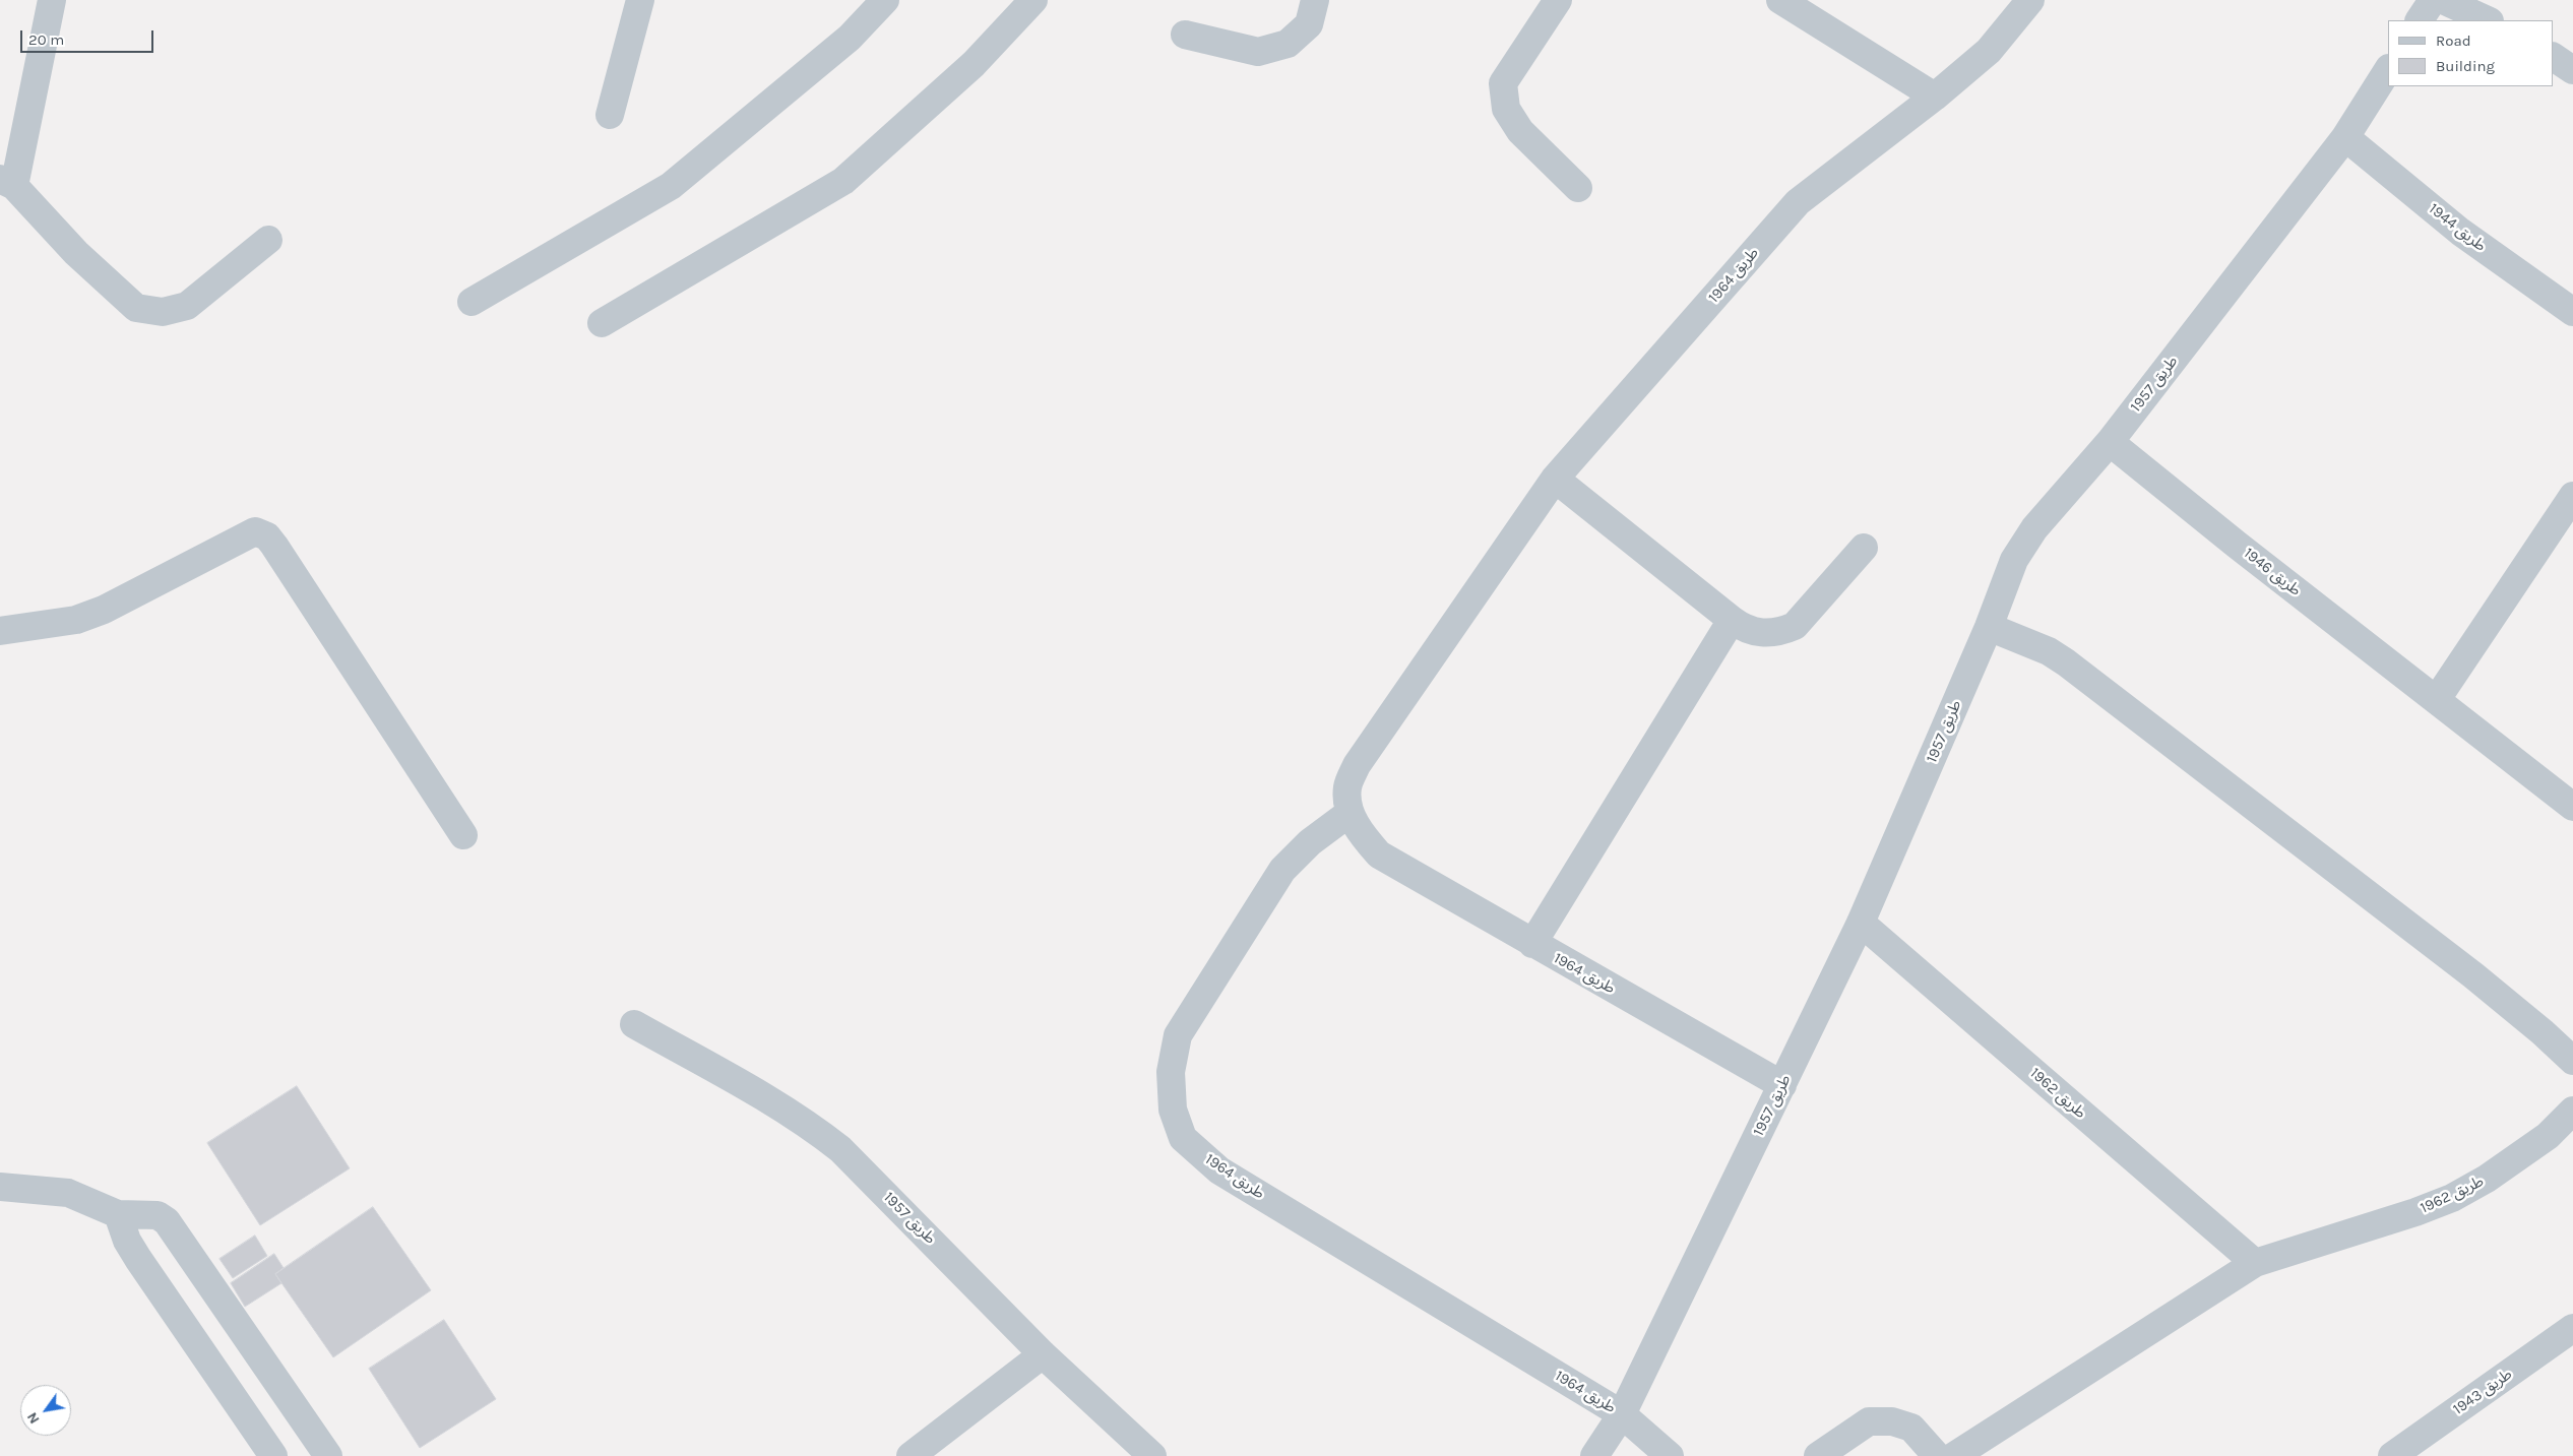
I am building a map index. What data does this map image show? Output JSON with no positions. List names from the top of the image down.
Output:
{
  "streets": {
    "street": [
      "طريق 1944",
      "طريق 1964",
      "طريق 1957",
      "طريق 1946",
      "طريق 1962",
      "طريق 1943"
    ]
  },
  "crossings": [
    ["طريق 1944", "طريق 1957"],
    ["طريق 1964", "طريق 1957"],
    ["طريق 1957", "طريق 1946"],
    ["طريق 1957", "طريق 1962"]
  ],
  "legend": ["Road", "Building"],
  "scale_bar": "20 m",
  "north": "bottom left"
}
